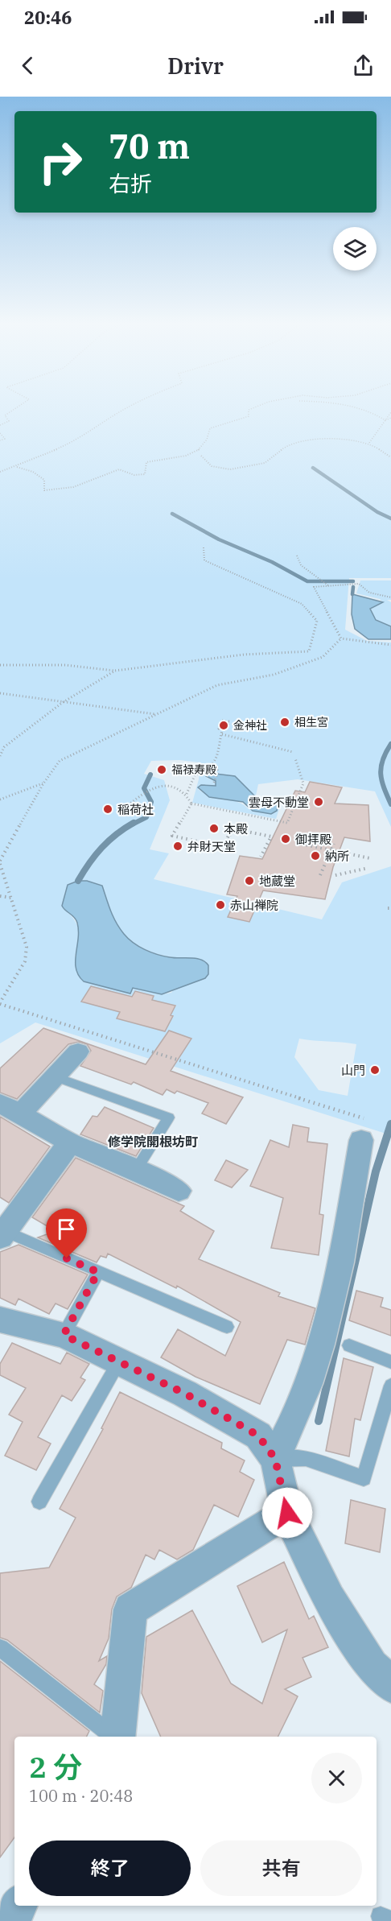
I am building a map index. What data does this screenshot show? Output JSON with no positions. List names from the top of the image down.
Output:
{
  "districts": ["修学院開根坊町"],
  "places": [
    "相生宮",
    "金神社",
    "福禄寿殿",
    "雲母不動堂",
    "稲荷社",
    "本殿",
    "御拝殿",
    "弁財天堂",
    "納所",
    "地蔵堂",
    "赤山禅院",
    "山門"
  ],
  "page": {
    "status": "20:46",
    "header": "Drivr",
    "turn": ["70 m", "右折"],
    "heading": ["2 分", "100 m · 20:48"],
    "buttons": ["終了", "共有"]
  }
}
